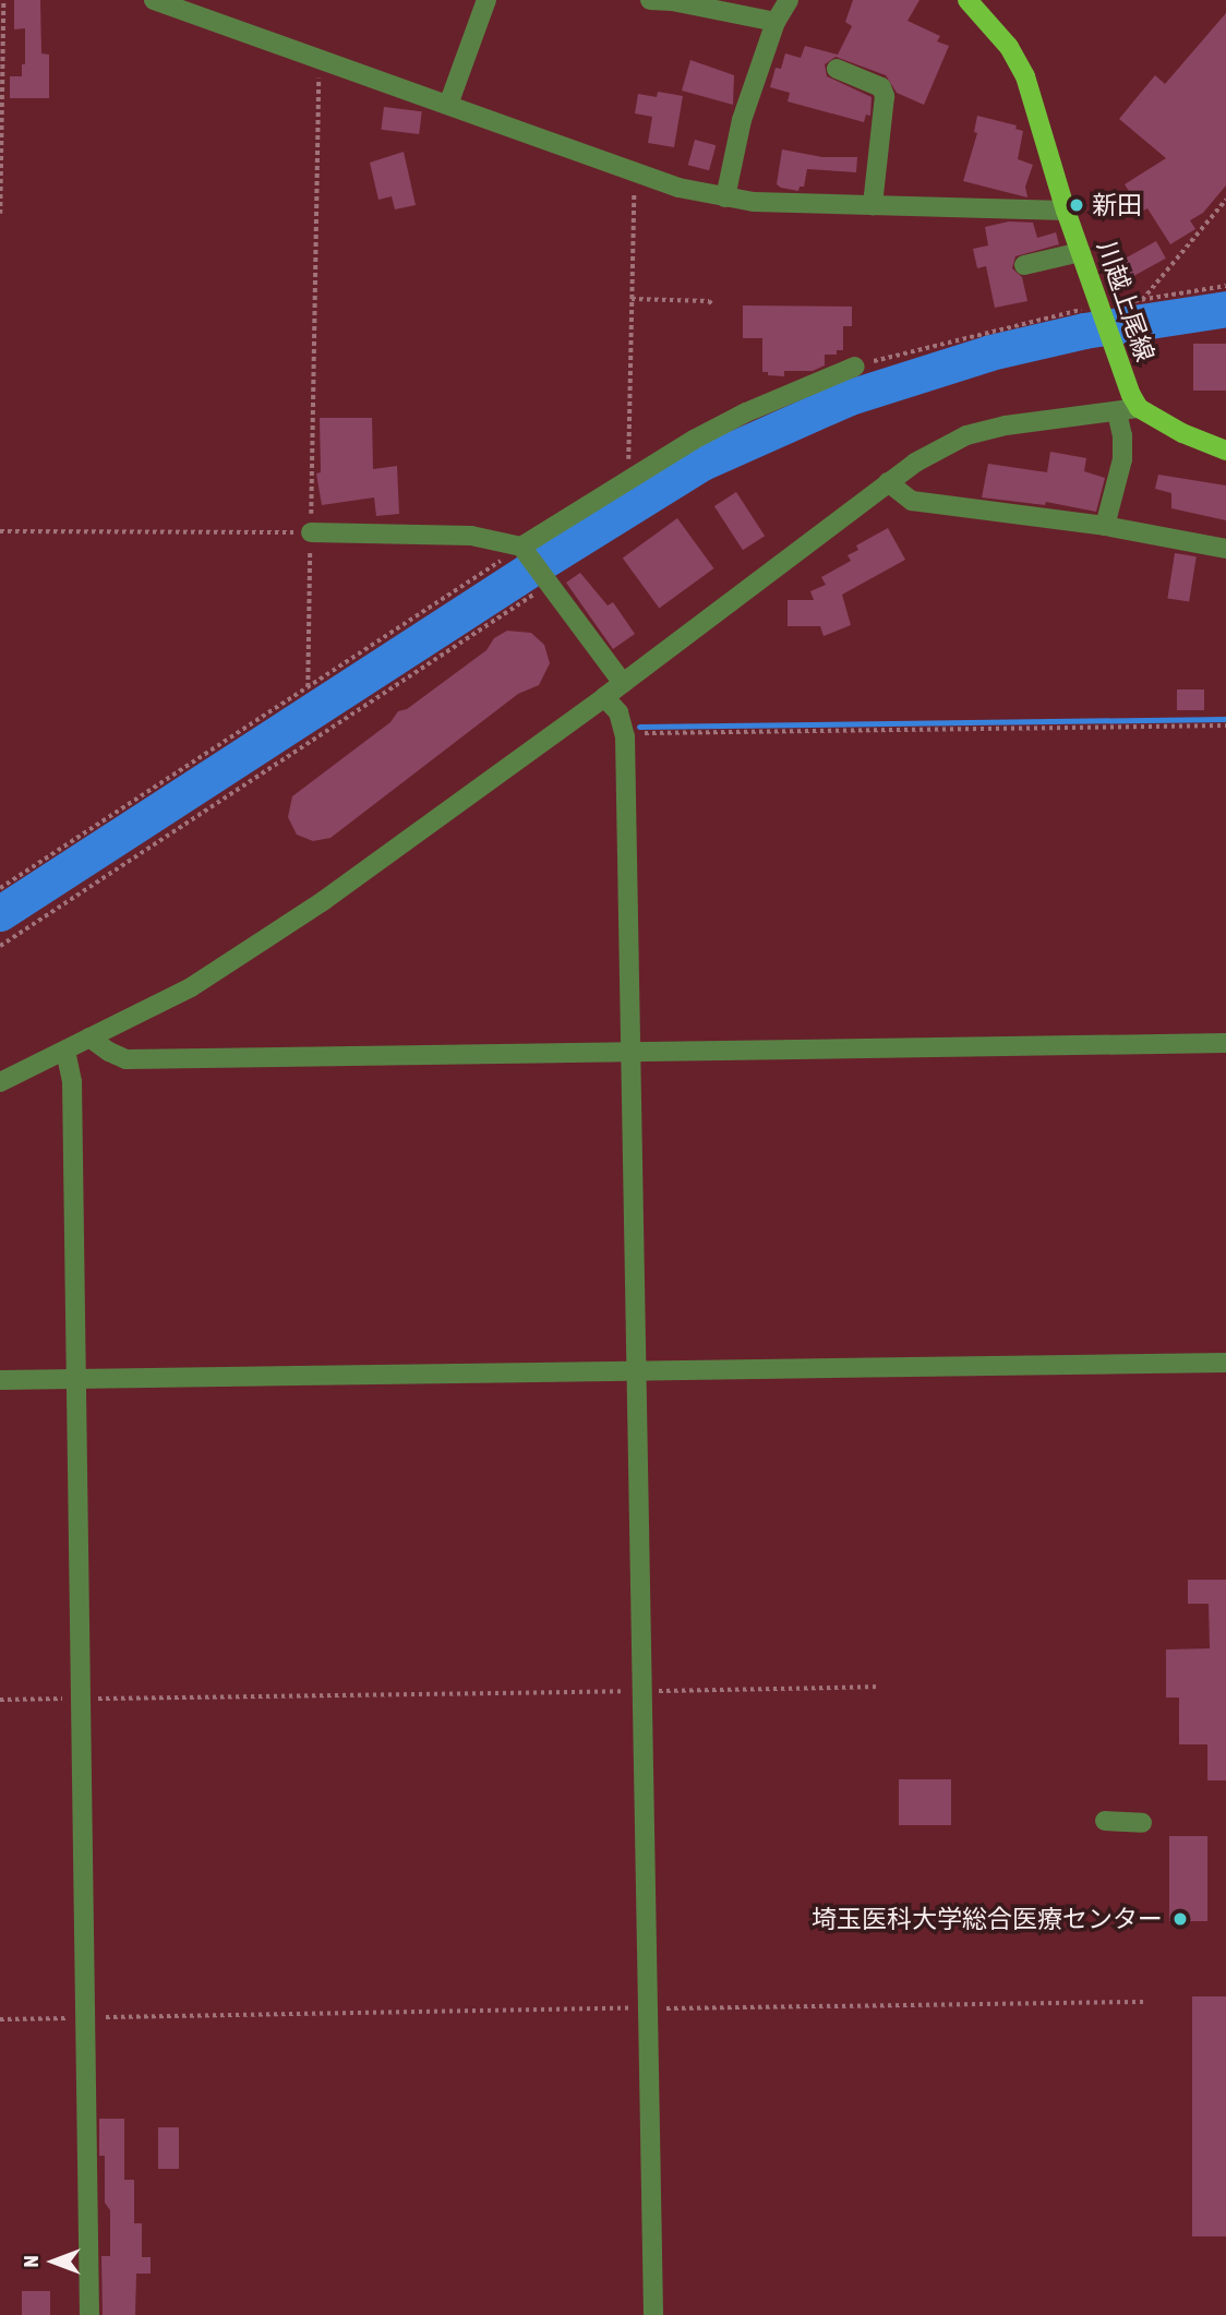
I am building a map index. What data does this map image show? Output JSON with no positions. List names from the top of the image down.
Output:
{
  "streets": {
    "main road": ["川越上尾線"]
  },
  "places": ["新田", "埼玉医科大学総合医療センター"],
  "north": "left"
}
